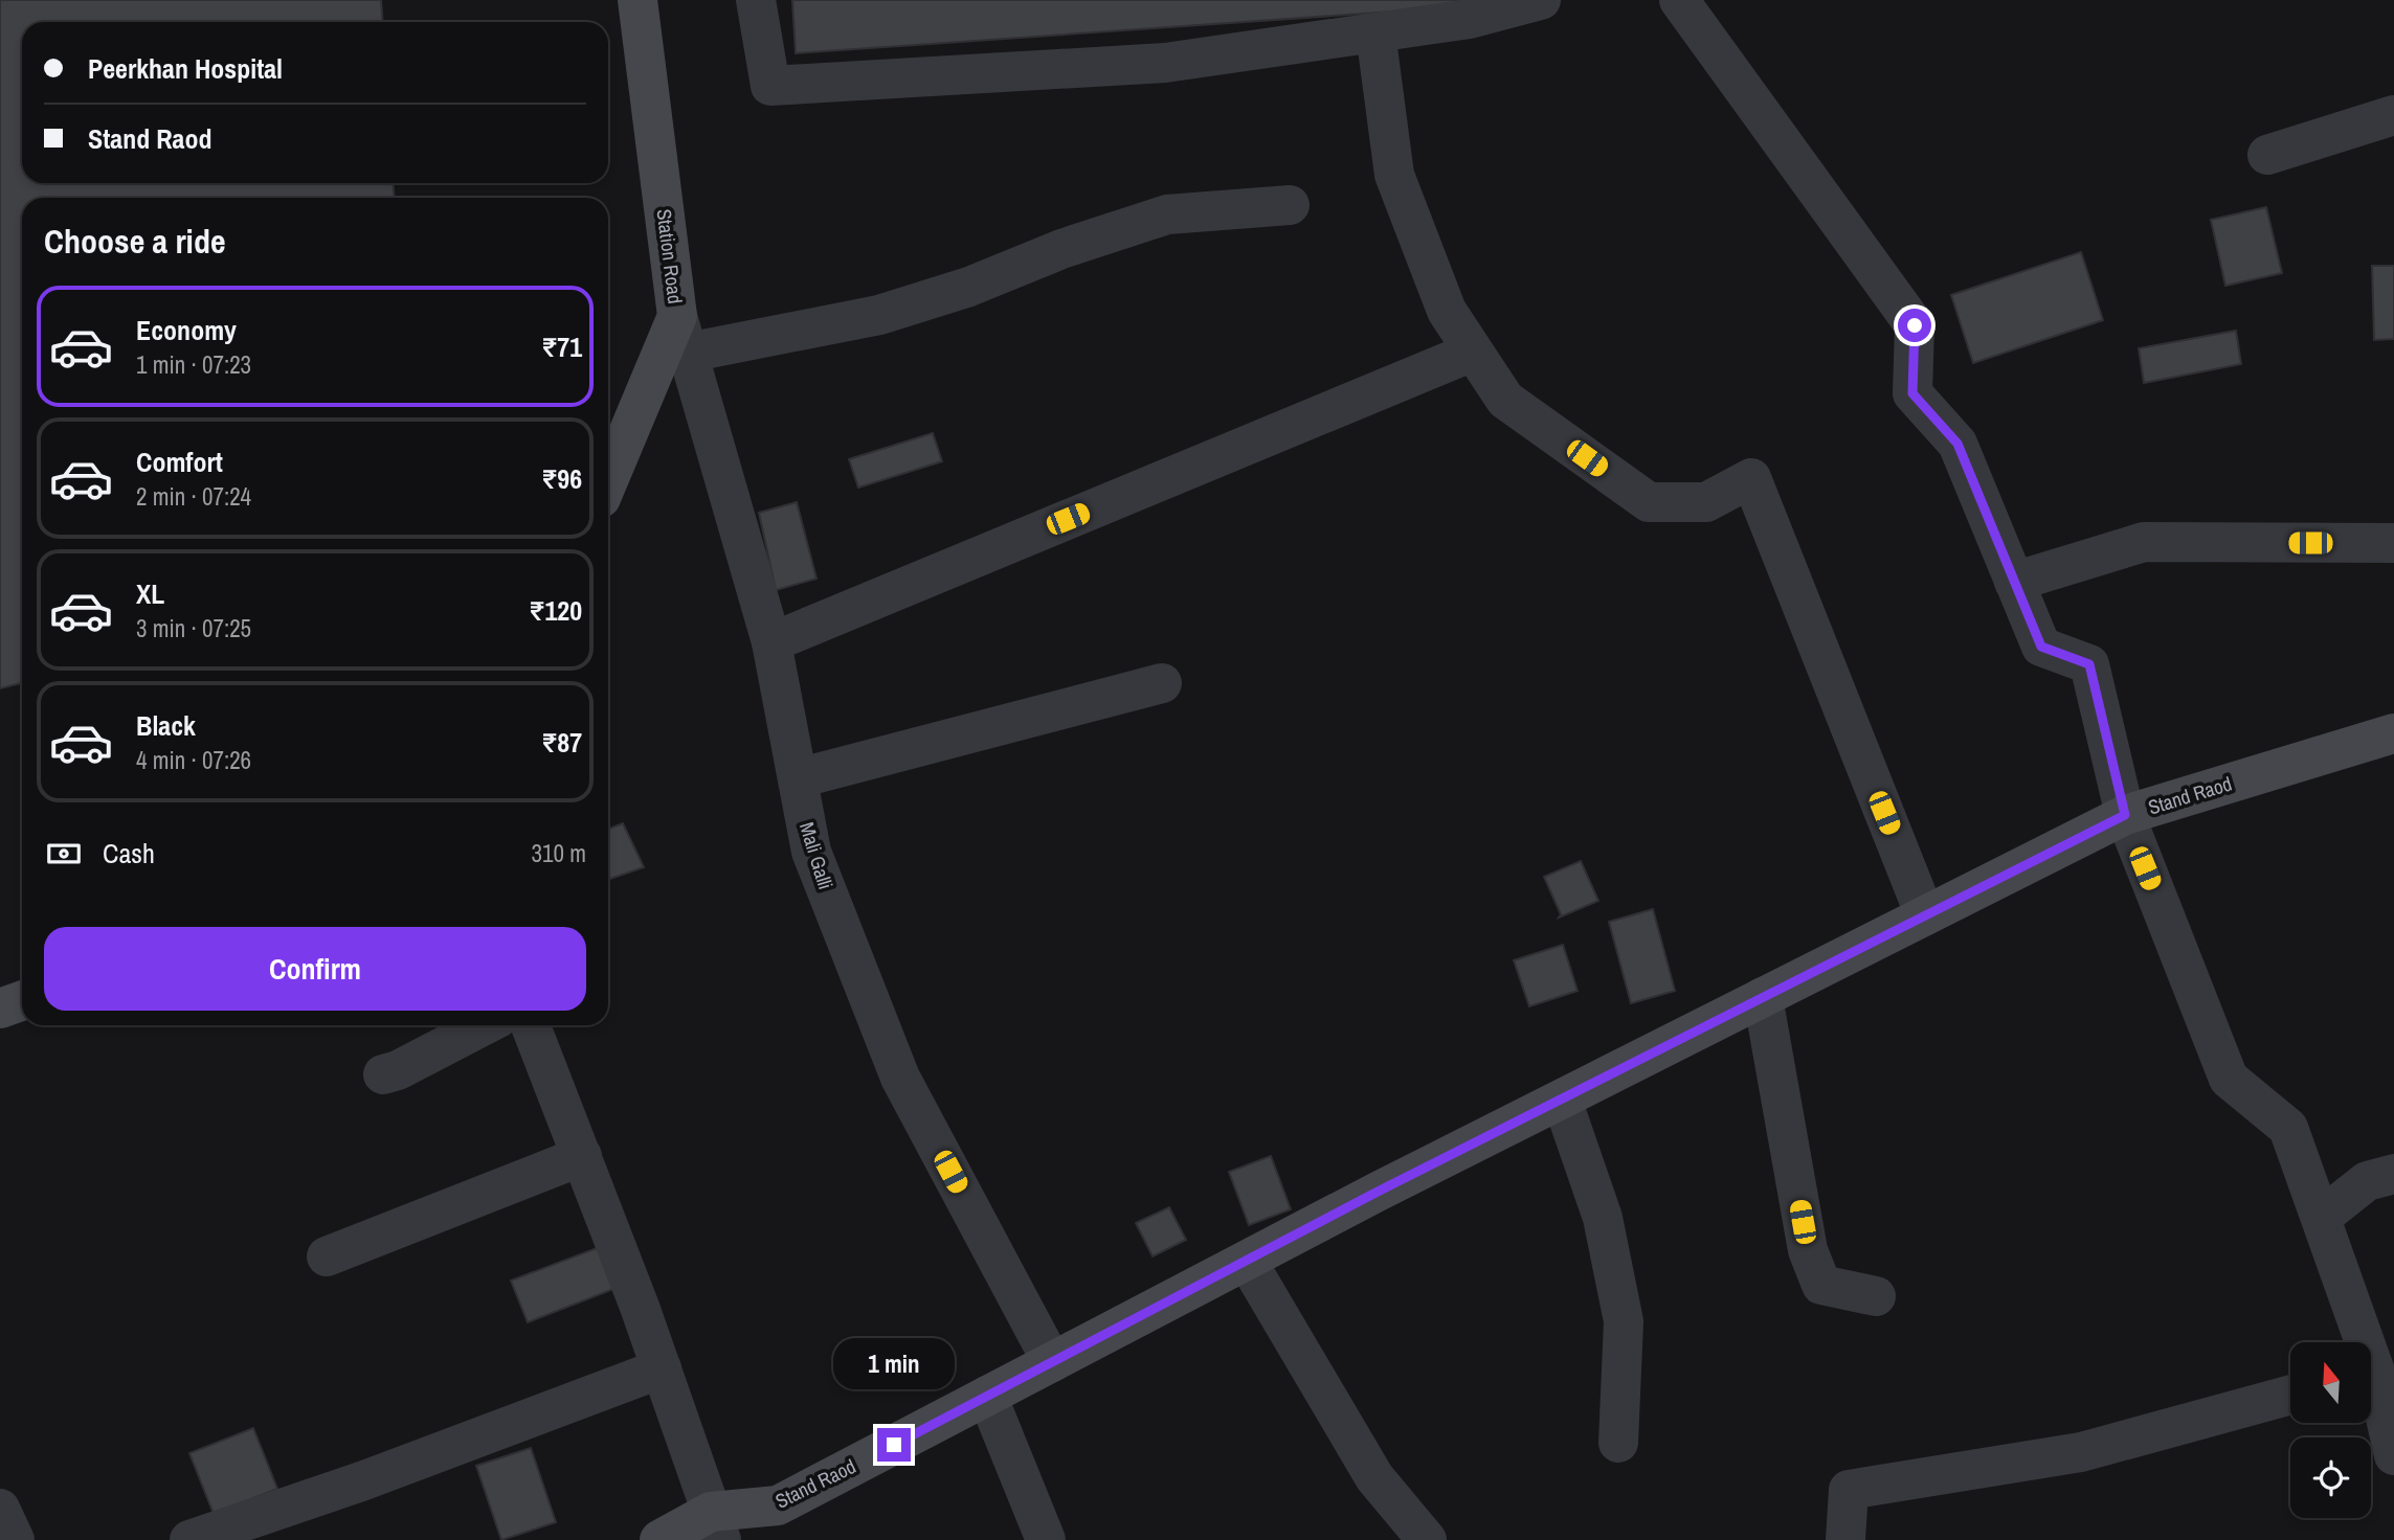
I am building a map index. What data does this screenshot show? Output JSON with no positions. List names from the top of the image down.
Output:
{
  "streets": {
    "street": ["Station Road", "Stand Raod", "Mali Galli"]
  },
  "crossings": [
    ["Station Road", "Mali Galli"],
    ["Stand Raod", "Mali Galli"]
  ],
  "north": "top",
  "page": {
    "banner": ["Peerkhan Hospital", "Stand Raod"],
    "heading": "Choose a ride",
    "list": [
      {
        "name": "Economy",
        "note": "1 min · 07:23",
        "value": "₹71"
      },
      {
        "name": "Comfort",
        "note": "2 min · 07:24",
        "value": "₹96"
      },
      {
        "name": "XL",
        "note": "3 min · 07:25",
        "value": "₹120"
      },
      {
        "name": "Black",
        "note": "4 min · 07:26",
        "value": "₹87"
      }
    ],
    "pay": ["Cash", "310 m"],
    "buttons": "Confirm",
    "bubble": "1 min"
  }
}
